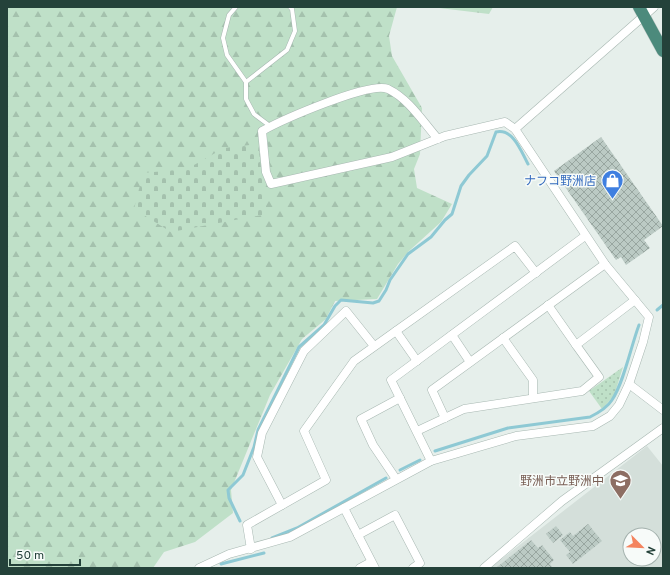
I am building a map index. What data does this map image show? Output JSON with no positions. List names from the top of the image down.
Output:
{
  "places": {
    "shop": ["ナフコ野洲店"],
    "school or university": ["野洲市立野洲中"]
  },
  "scale_bar": "50 m",
  "north": "bottom right"
}
